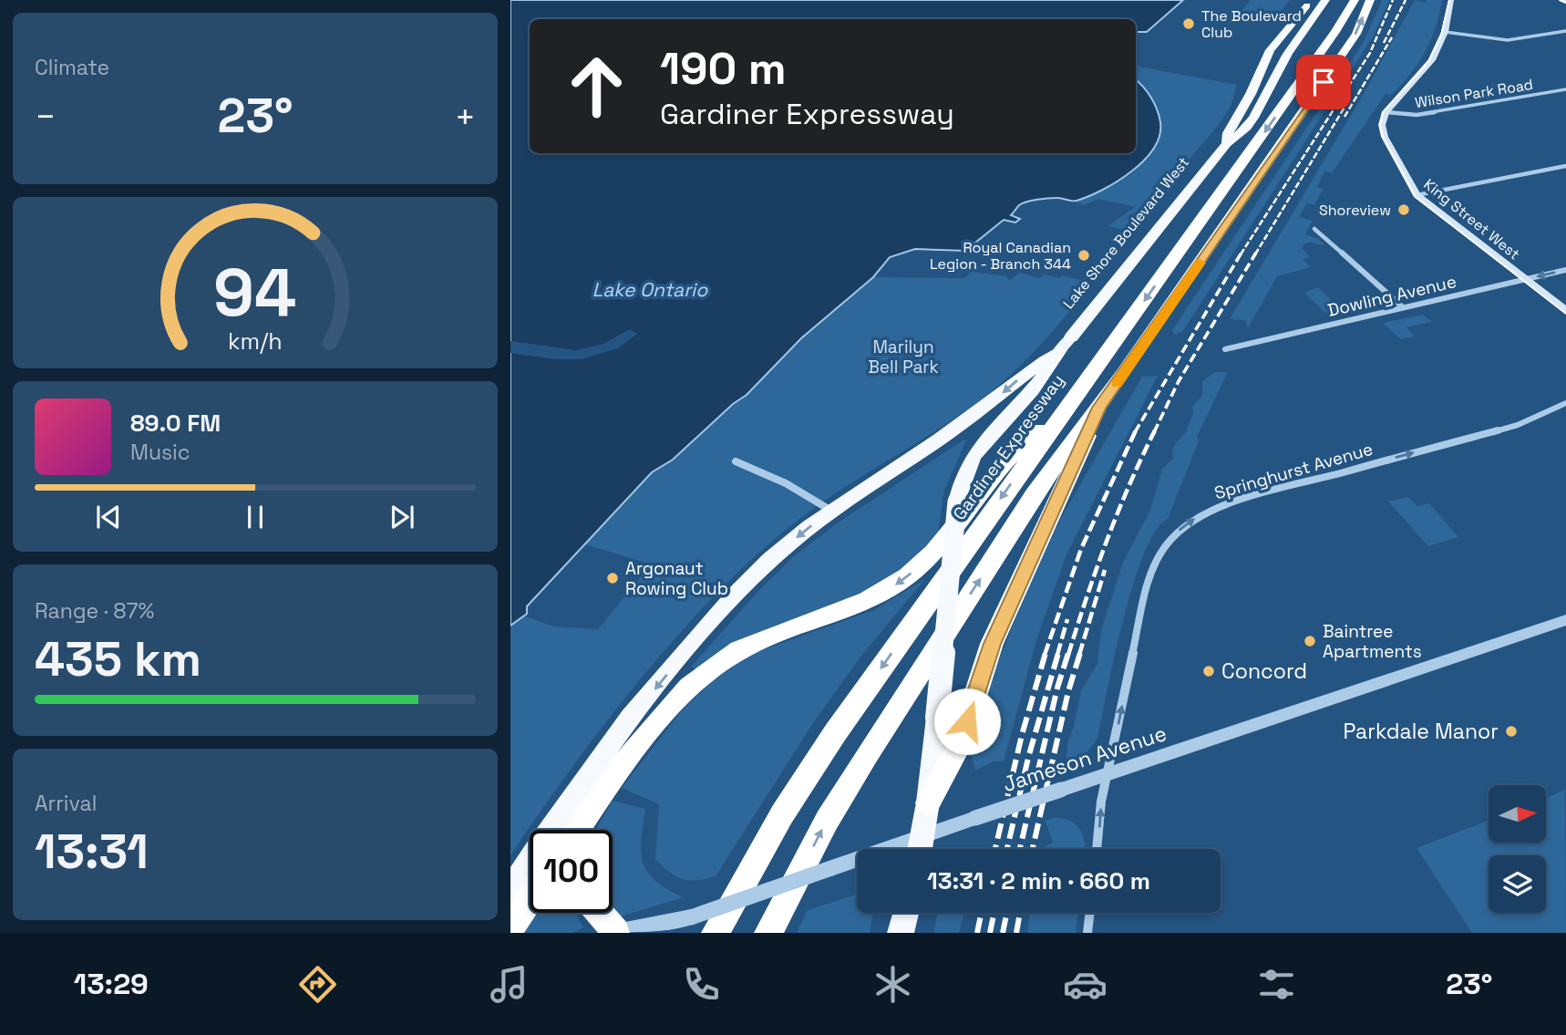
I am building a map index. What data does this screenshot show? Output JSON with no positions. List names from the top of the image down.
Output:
{
  "streets": {
    "highway": ["Lake Shore Boulevard West", "Gardiner Expressway"],
    "main road": ["King Street West"],
    "street": [
      "Wilson Park Road",
      "Dowling Avenue",
      "Springhurst Avenue",
      "Jameson Avenue"
    ]
  },
  "crossings": [
    ["Wilson Park Road", "King Street West"],
    ["King Street West", "Dowling Avenue"],
    ["Springhurst Avenue", "Jameson Avenue"]
  ],
  "one_way": ["Springhurst Avenue"],
  "water": ["Lake Ontario"],
  "parks": ["Marilyn Bell Park"],
  "places": [
    "The Boulevard Club",
    "Shoreview",
    "Royal Canadian Legion - Branch 344",
    "Argonaut Rowing Club",
    "Baintree Apartments",
    "Concord",
    "Parkdale Manor"
  ],
  "north": "right",
  "page": {
    "tile": [
      "Climate",
      ["Range · 87%", "435 km"],
      ["Arrival", "13:31"]
    ],
    "turn": ["190 m", "Gardiner Expressway"],
    "heat": ["−", "23°", "+"],
    "song": ["89.0 FM", "Music"],
    "limit": "100",
    "trip": "13:31 · 2 min · 660 m",
    "tabs": ["13:29", "23°"],
    "gauge": ["94", "km/h"]
  }
}
